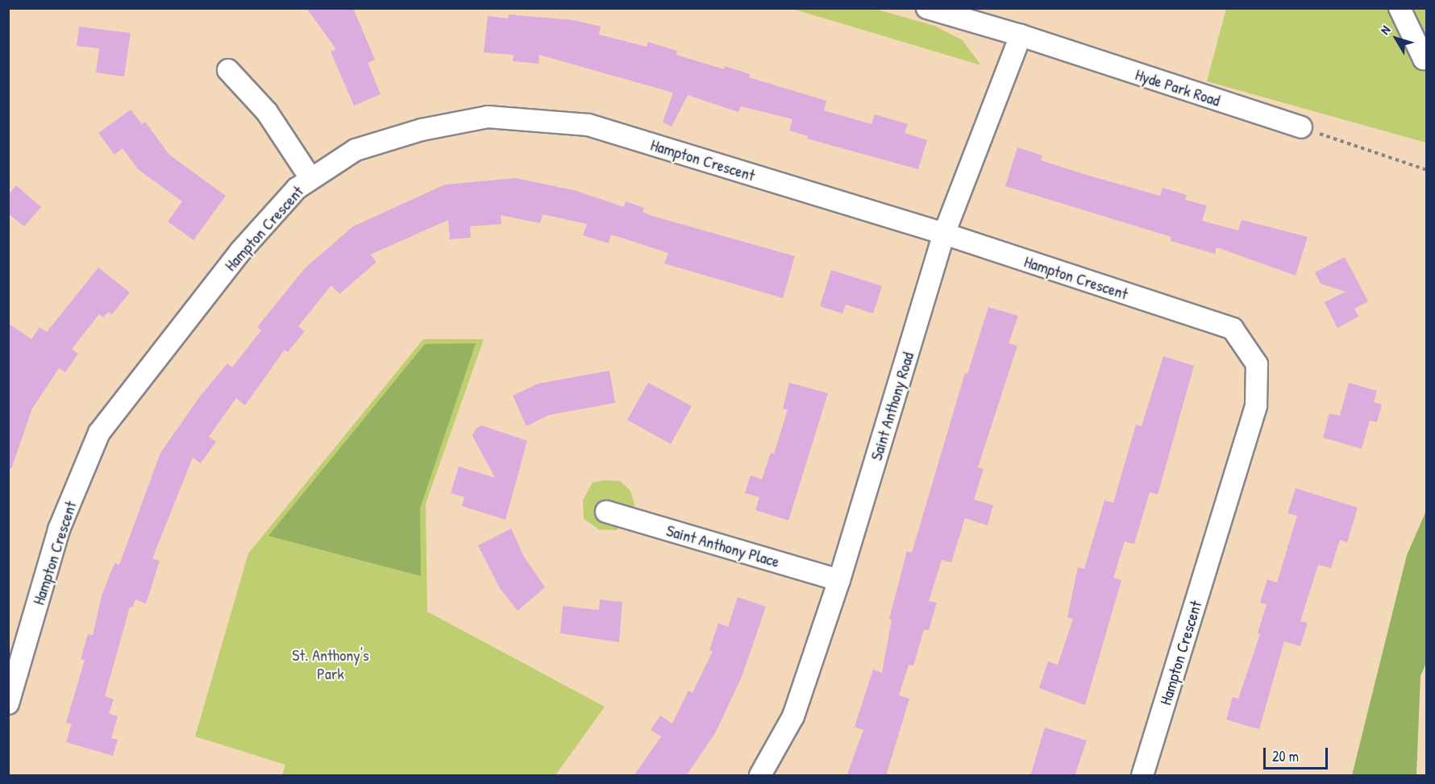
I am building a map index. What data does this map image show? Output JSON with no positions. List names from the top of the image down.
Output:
{
  "streets": {
    "street": [
      "Hyde Park Road",
      "Hampton Crescent",
      "Saint Anthony Road",
      "Saint Anthony Place"
    ]
  },
  "crossings": [
    ["Hyde Park Road", "Saint Anthony Road"],
    ["Hampton Crescent", "Saint Anthony Road"],
    ["Saint Anthony Road", "Saint Anthony Place"]
  ],
  "parks": ["St. Anthony's Park"],
  "scale_bar": "20 m",
  "north": "top left"
}
